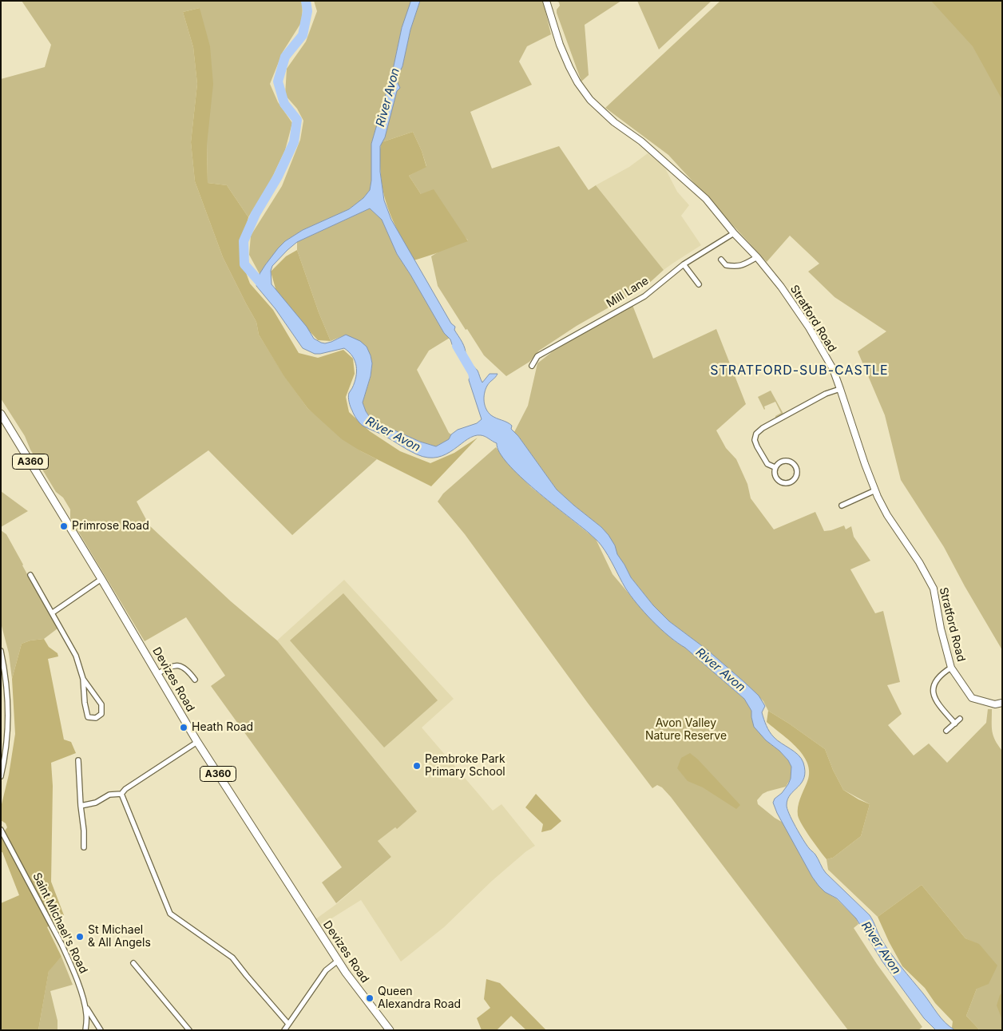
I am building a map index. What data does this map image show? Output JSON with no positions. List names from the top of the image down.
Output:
{
  "streets": {
    "main road": ["A360", "Devizes Road"],
    "street": ["Mill Lane", "Stratford Road", "Saint Michael's Road"]
  },
  "crossings": [
    ["Mill Lane", "Stratford Road"]
  ],
  "districts": ["STRATFORD-SUB-CASTLE"],
  "water": ["River Avon"],
  "parks": ["Avon Valley Nature Reserve"],
  "places": [
    "Primrose Road",
    "Heath Road",
    "Pembroke Park Primary School",
    "St Michael & All Angels",
    "Queen Alexandra Road"
  ]
}
